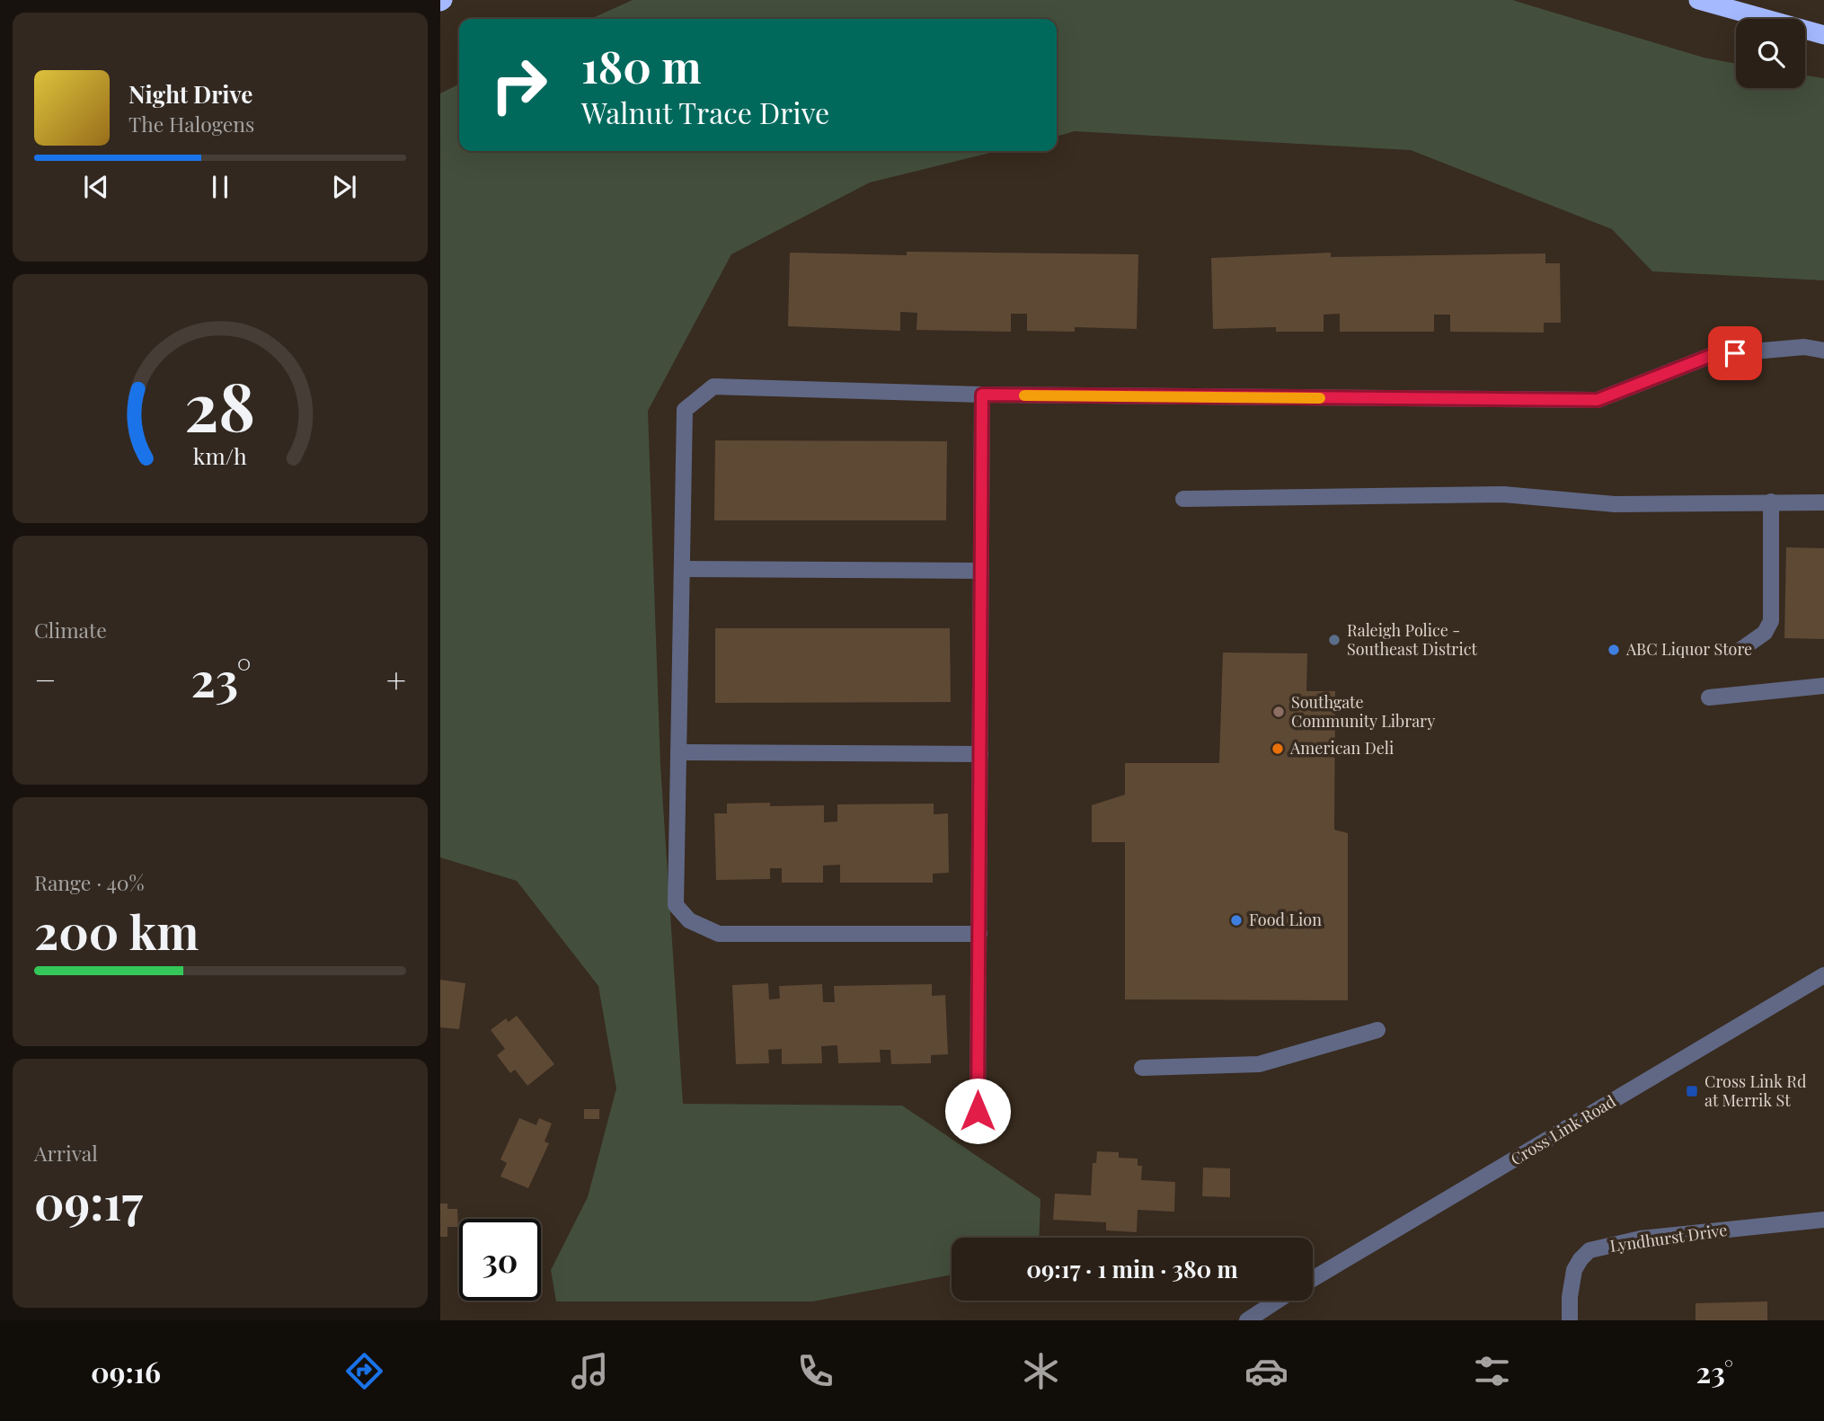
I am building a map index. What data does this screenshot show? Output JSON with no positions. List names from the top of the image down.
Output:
{
  "streets": {
    "street": ["Cross Link Road", "Lyndhurst Drive"]
  },
  "places": {
    "other": [
      "Raleigh Police - Southeast District",
      "ABC Liquor Store",
      "Southgate Community Library",
      "American Deli",
      "Food Lion"
    ],
    "transit": ["Cross Link Rd at Merrik St"]
  },
  "page": {
    "turn": ["180 m", "Walnut Trace Drive"],
    "song": ["Night Drive", "The Halogens"],
    "tile": [
      "Climate",
      ["Range · 40%", "200 km"],
      ["Arrival", "09:17"]
    ],
    "heat": ["−", "23°", "+"],
    "limit": "30",
    "trip": "09:17 · 1 min · 380 m",
    "tabs": ["09:16", "23°"],
    "gauge": ["28", "km/h"]
  }
}
